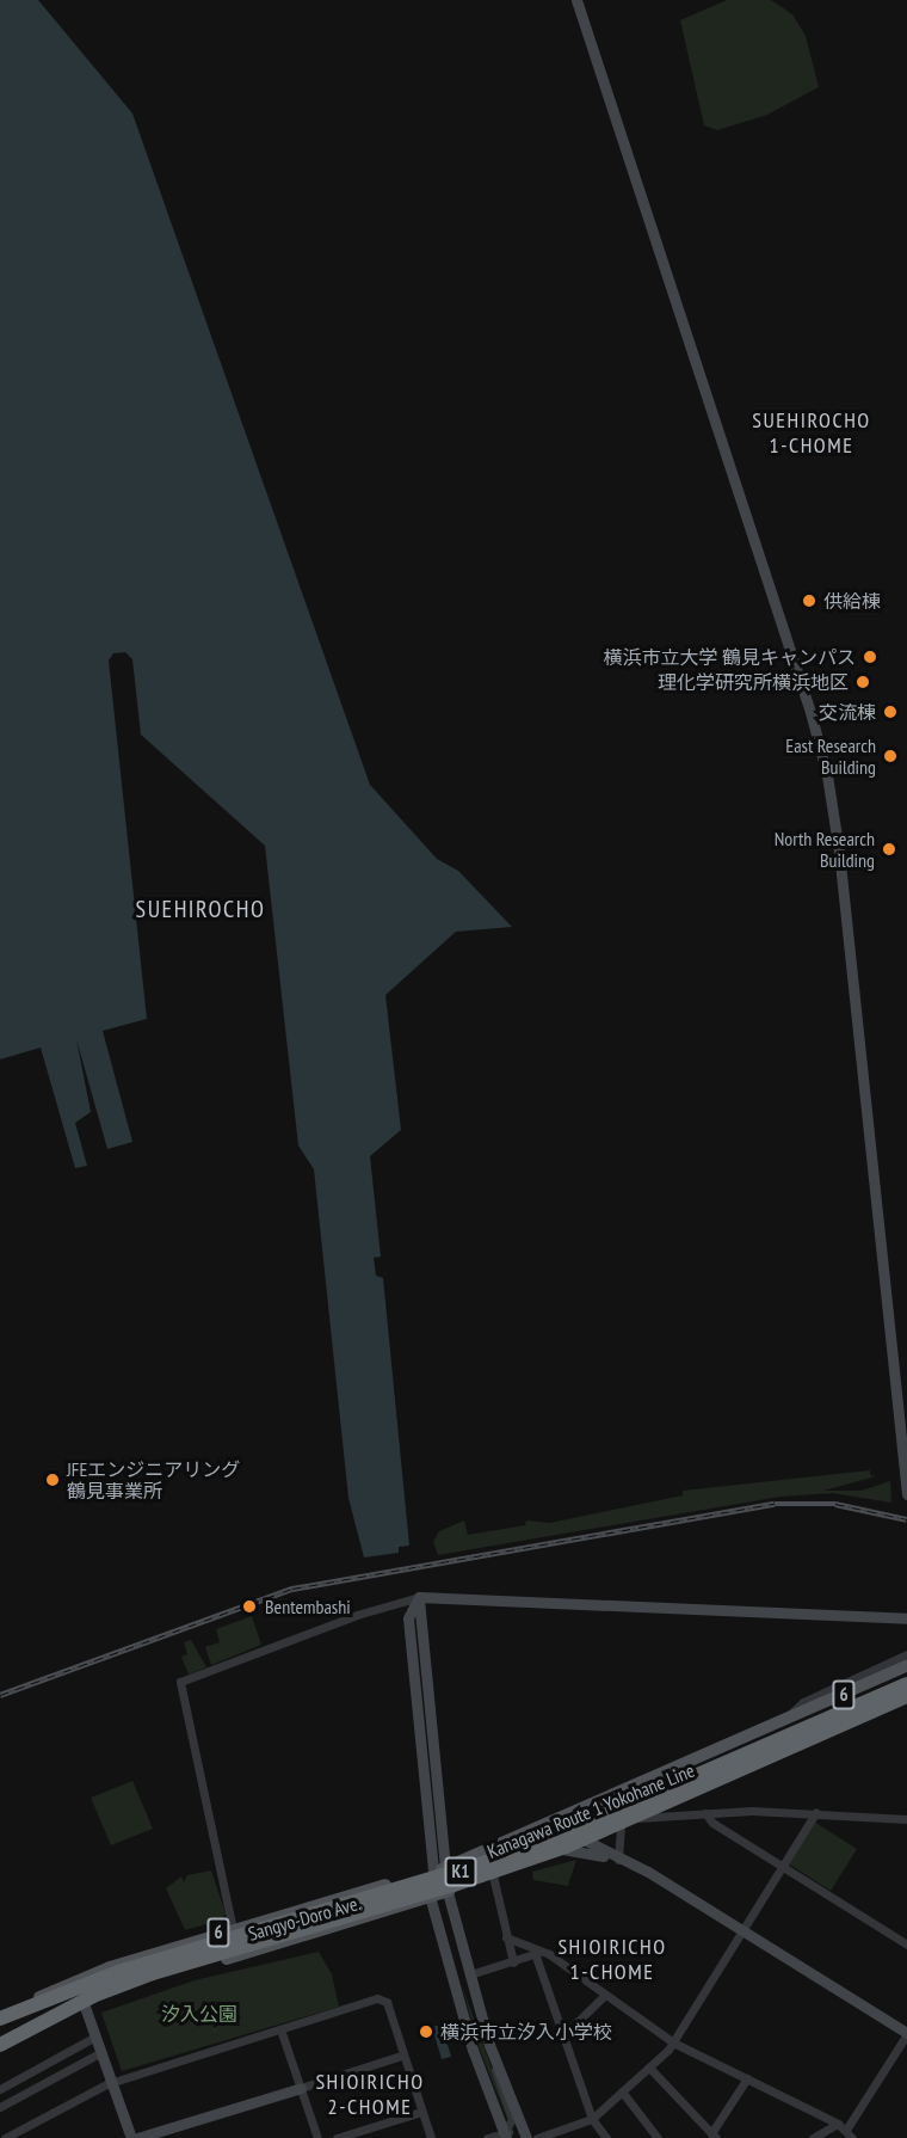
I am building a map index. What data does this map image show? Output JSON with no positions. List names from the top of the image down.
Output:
{
  "streets": {
    "highway": ["Kanagawa Route 1 Yokohane Line", "K1"],
    "main road": ["6", "Sangyo-Doro Ave."]
  },
  "crossings": [
    ["Kanagawa Route 1 Yokohane Line", "Sangyo-Doro Ave."]
  ],
  "districts": [
    "SUEHIROCHO 1-CHOME",
    "SUEHIROCHO",
    "SHIOIRICHO 1-CHOME",
    "SHIOIRICHO 2-CHOME"
  ],
  "parks": ["汐入公園"],
  "places": [
    "供給棟",
    "横浜市立大学 鶴見キャンパス",
    "理化学研究所横浜地区",
    "交流棟",
    "East Research Building",
    "North Research Building",
    "JFEエンジニアリング 鶴見事業所",
    "Bentembashi",
    "横浜市立汐入小学校"
  ]
}
